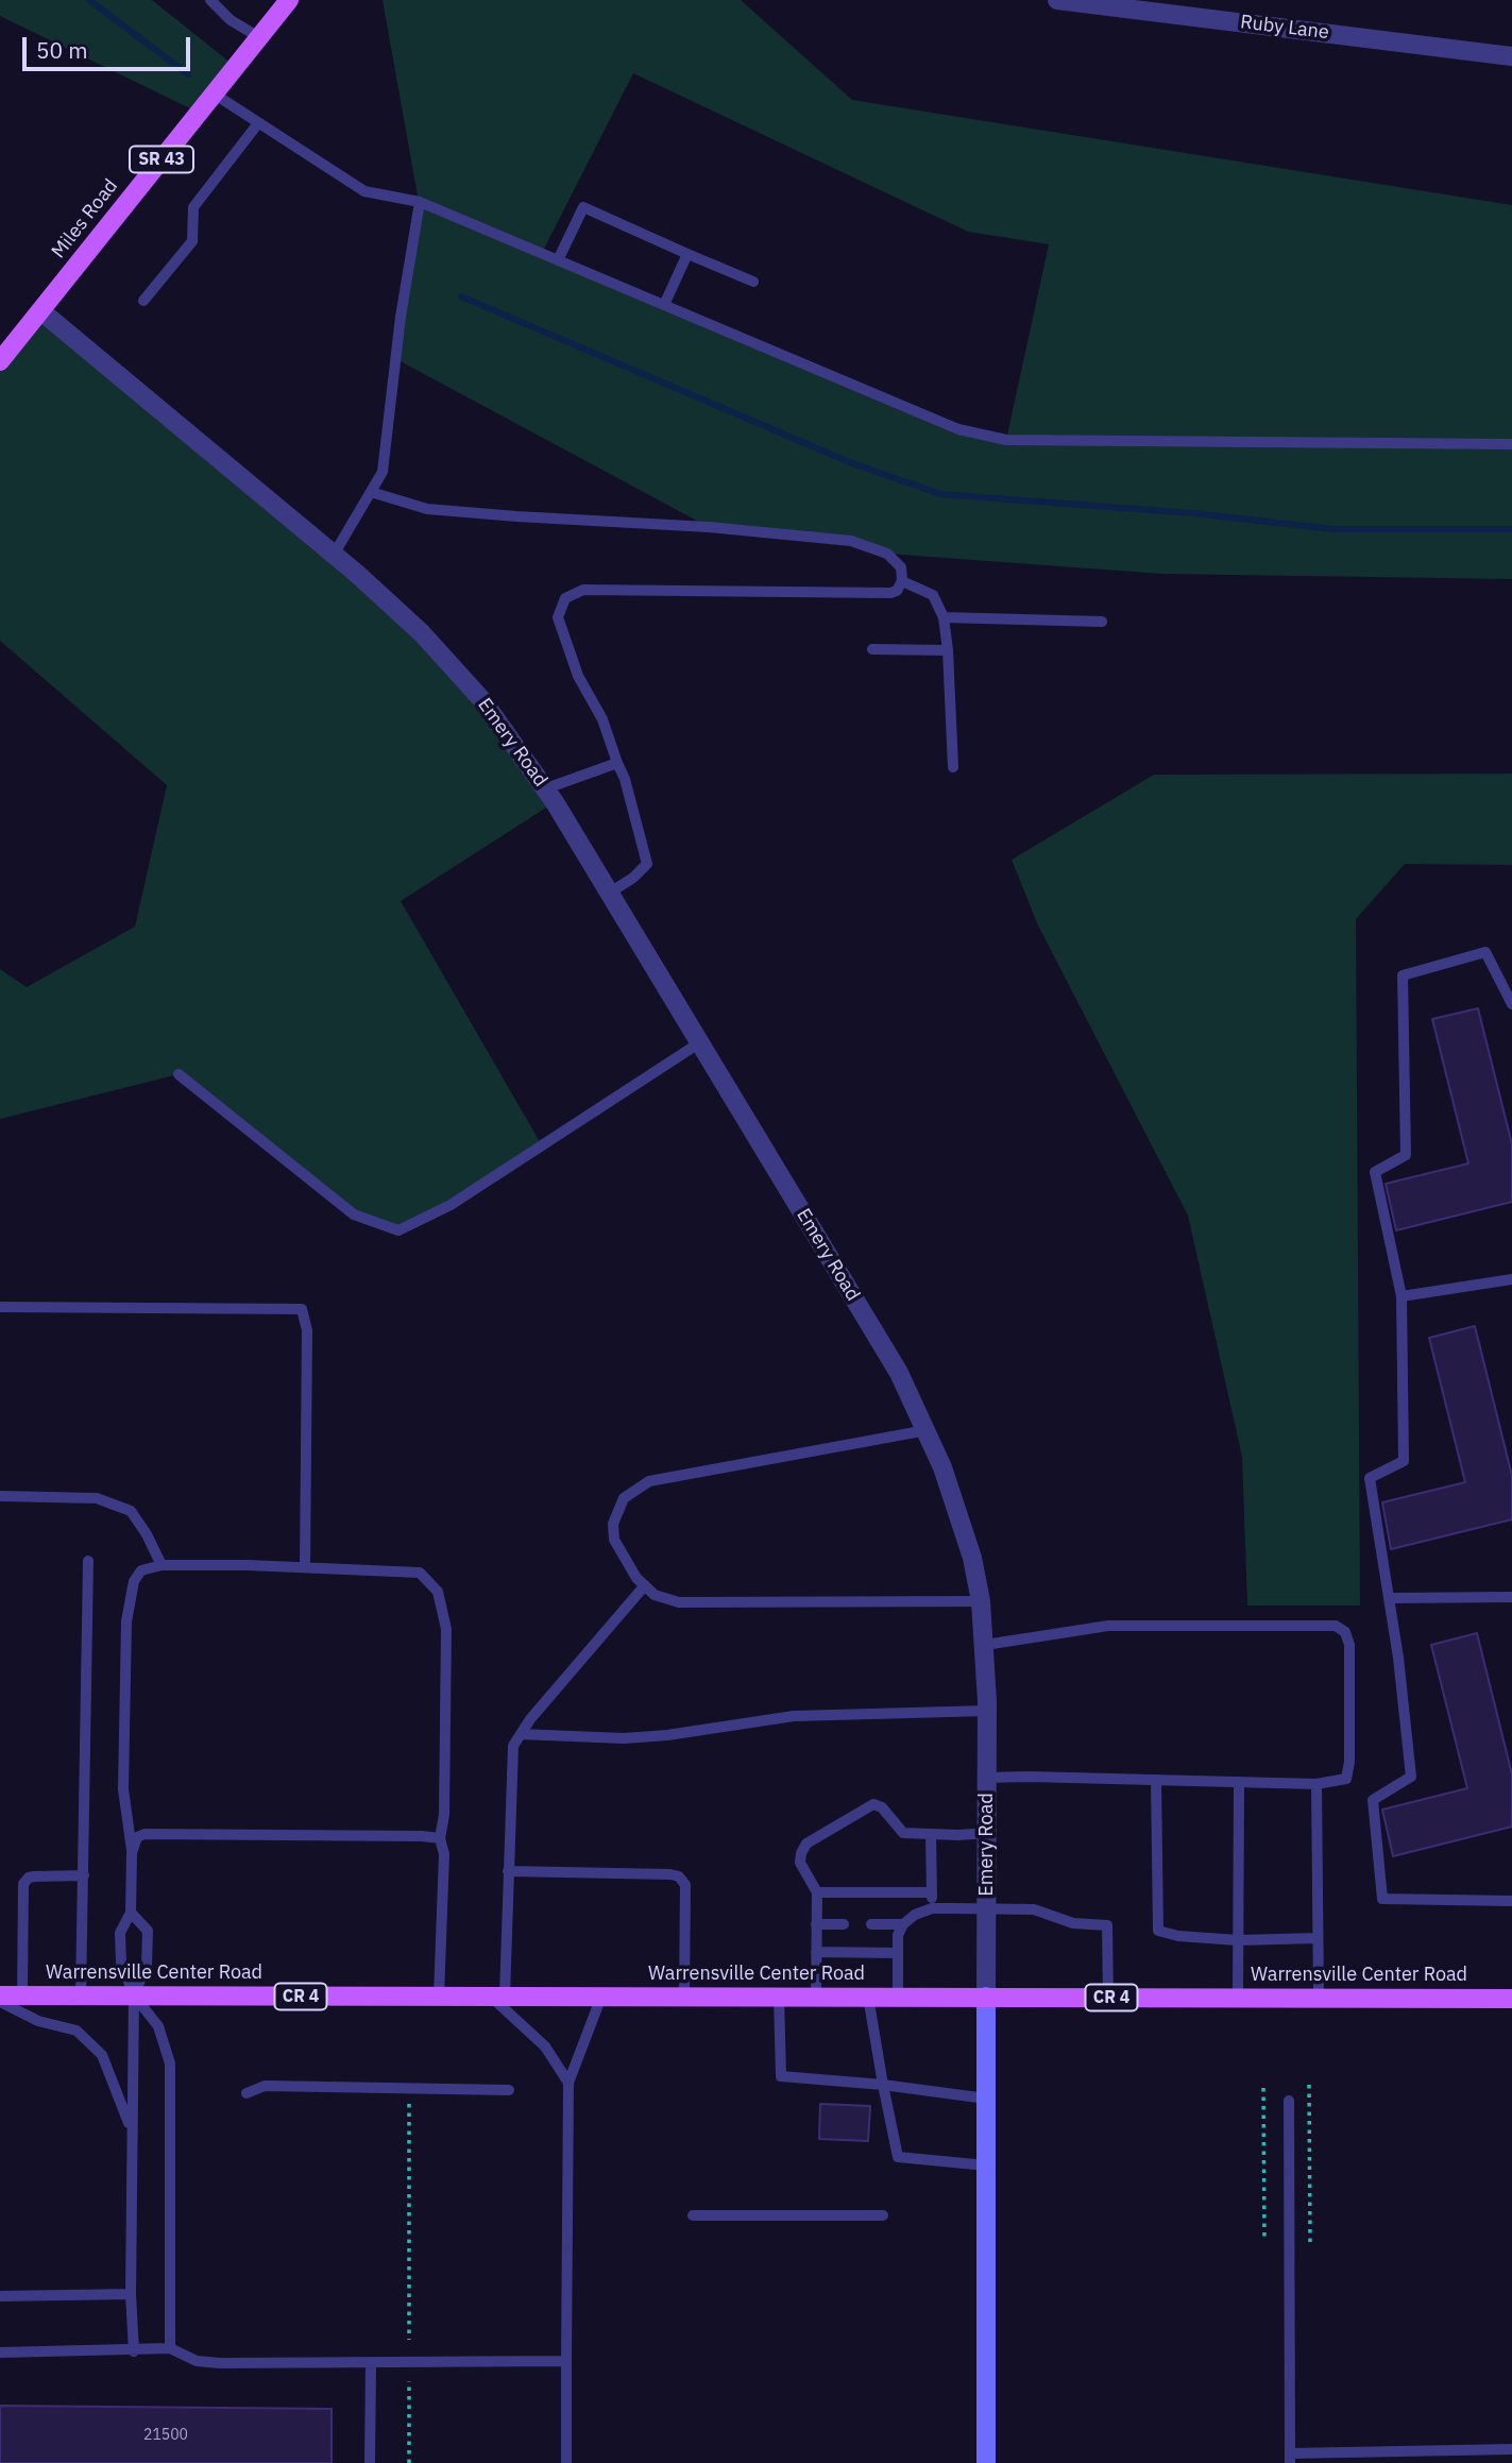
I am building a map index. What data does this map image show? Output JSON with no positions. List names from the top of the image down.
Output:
{
  "streets": {
    "main road": [
      "SR 43",
      "Miles Road",
      "Emery Road",
      "Warrensville Center Road",
      "CR 4"
    ],
    "street": ["Ruby Lane"]
  },
  "crossings": [
    ["Miles Road", "Emery Road"],
    ["Emery Road", "Warrensville Center Road"]
  ],
  "house_numbers": ["21500"],
  "scale_bar": "50 m"
}
